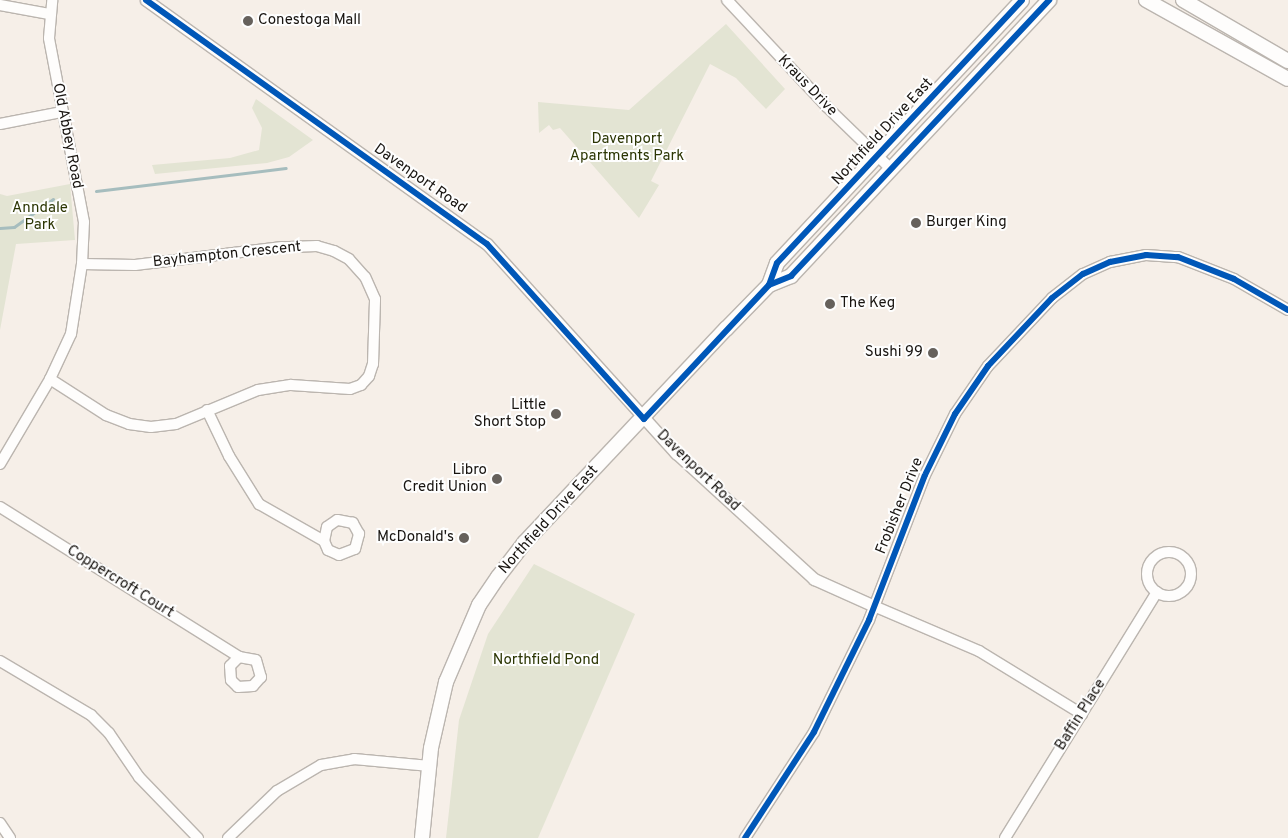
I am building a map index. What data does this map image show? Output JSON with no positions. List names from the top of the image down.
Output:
{
  "streets": {
    "main road": ["Northfield Drive East"],
    "street": [
      "Kraus Drive",
      "Old Abbey Road",
      "Davenport Road",
      "Bayhampton Crescent",
      "Frobisher Drive",
      "Coppercroft Court",
      "Baffin Place"
    ]
  },
  "crossings": [
    ["Kraus Drive", "Northfield Drive East"],
    ["Northfield Drive East", "Davenport Road"],
    ["Old Abbey Road", "Bayhampton Crescent"],
    ["Davenport Road", "Frobisher Drive"],
    ["Davenport Road", "Baffin Place"]
  ],
  "parks": ["Davenport Apartments Park", "Anndale Park", "Northfield Pond"],
  "places": [
    "Conestoga Mall",
    "Burger King",
    "The Keg",
    "Sushi 99",
    "Little Short Stop",
    "Libro Credit Union",
    "McDonald's"
  ]
}
